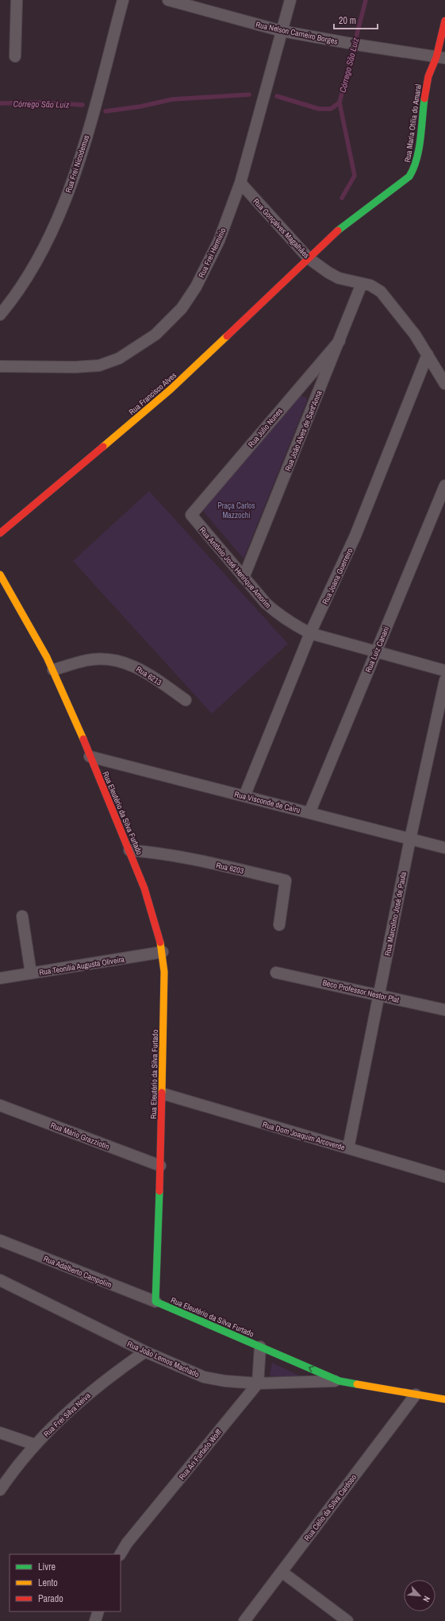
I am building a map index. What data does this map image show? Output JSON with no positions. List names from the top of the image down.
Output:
{
  "streets": {
    "street": [
      "Rua Nelson Carneiro Borges",
      "Rua Maria Otília do Amaral",
      "Rua Frei Nicodemus",
      "Rua Gonçalves Magalhães",
      "Rua Frei Hermínio",
      "Rua Francisco Alves",
      "Rua Júlio Nunes",
      "Rua João Alves de Sant'Anna",
      "Rua Antônio José Henrique Amorim",
      "Rua Joana Guerreiro",
      "Rua Luiz Canani",
      "Rua 6213",
      "Rua Visconde de Cairu",
      "Rua Eleutério da Silva Furtado",
      "Rua 6203",
      "Rua Marcolino José de Paula",
      "Rua Teonília Augusta Oliveira",
      "Beco Professor Nestor Plat",
      "Rua Mário Grazziotin",
      "Rua Dom Joaquim Arcoverde",
      "Rua Adalberto Campolim",
      "Rua João Lemos Machado",
      "Rua Frei Silva Neiva",
      "Rua Ari Furtado Wolff",
      "Rua Célio da Silva Cardoso"
    ]
  },
  "crossings": [
    ["Rua Nelson Carneiro Borges", "Rua Maria Otília do Amaral"],
    ["Rua Nelson Carneiro Borges", "Rua Frei Hermínio"],
    ["Rua Maria Otília do Amaral", "Rua Gonçalves Magalhães"],
    ["Rua Maria Otília do Amaral", "Rua Francisco Alves"],
    ["Rua Gonçalves Magalhães", "Rua Frei Hermínio"],
    ["Rua Gonçalves Magalhães", "Rua Francisco Alves"],
    ["Rua Gonçalves Magalhães", "Rua João Alves de Sant'Anna"],
    ["Rua Gonçalves Magalhães", "Rua Joana Guerreiro"],
    ["Rua Júlio Nunes", "Rua João Alves de Sant'Anna"],
    ["Rua Júlio Nunes", "Rua Antônio José Henrique Amorim"],
    ["Rua João Alves de Sant'Anna", "Rua Antônio José Henrique Amorim"],
    ["Rua Antônio José Henrique Amorim", "Rua Joana Guerreiro"],
    ["Rua Antônio José Henrique Amorim", "Rua Luiz Canani"],
    ["Rua Joana Guerreiro", "Rua Visconde de Cairu"],
    ["Rua Luiz Canani", "Rua Visconde de Cairu"],
    ["Rua 6213", "Rua Eleutério da Silva Furtado"],
    ["Rua Visconde de Cairu", "Rua Eleutério da Silva Furtado"],
    ["Rua Visconde de Cairu", "Rua Marcolino José de Paula"],
    ["Rua Eleutério da Silva Furtado", "Rua 6203"],
    ["Rua Eleutério da Silva Furtado", "Rua Teonília Augusta Oliveira"],
    ["Rua Eleutério da Silva Furtado", "Rua Mário Grazziotin"],
    ["Rua Eleutério da Silva Furtado", "Rua Dom Joaquim Arcoverde"],
    ["Rua Eleutério da Silva Furtado", "Rua Adalberto Campolim"],
    ["Rua Eleutério da Silva Furtado", "Rua João Lemos Machado"],
    ["Rua Eleutério da Silva Furtado", "Rua Célio da Silva Cardoso"],
    ["Rua Marcolino José de Paula", "Beco Professor Nestor Plat"],
    ["Rua Marcolino José de Paula", "Rua Dom Joaquim Arcoverde"],
    ["Rua João Lemos Machado", "Rua Frei Silva Neiva"],
    ["Rua João Lemos Machado", "Rua Ari Furtado Wolff"]
  ],
  "water": ["Córrego São Luiz"],
  "parks": ["Praça Carlos Mazzochi"],
  "legend": ["Livre", "Lento", "Parado"],
  "scale_bar": "20 m",
  "north": "bottom right"
}
